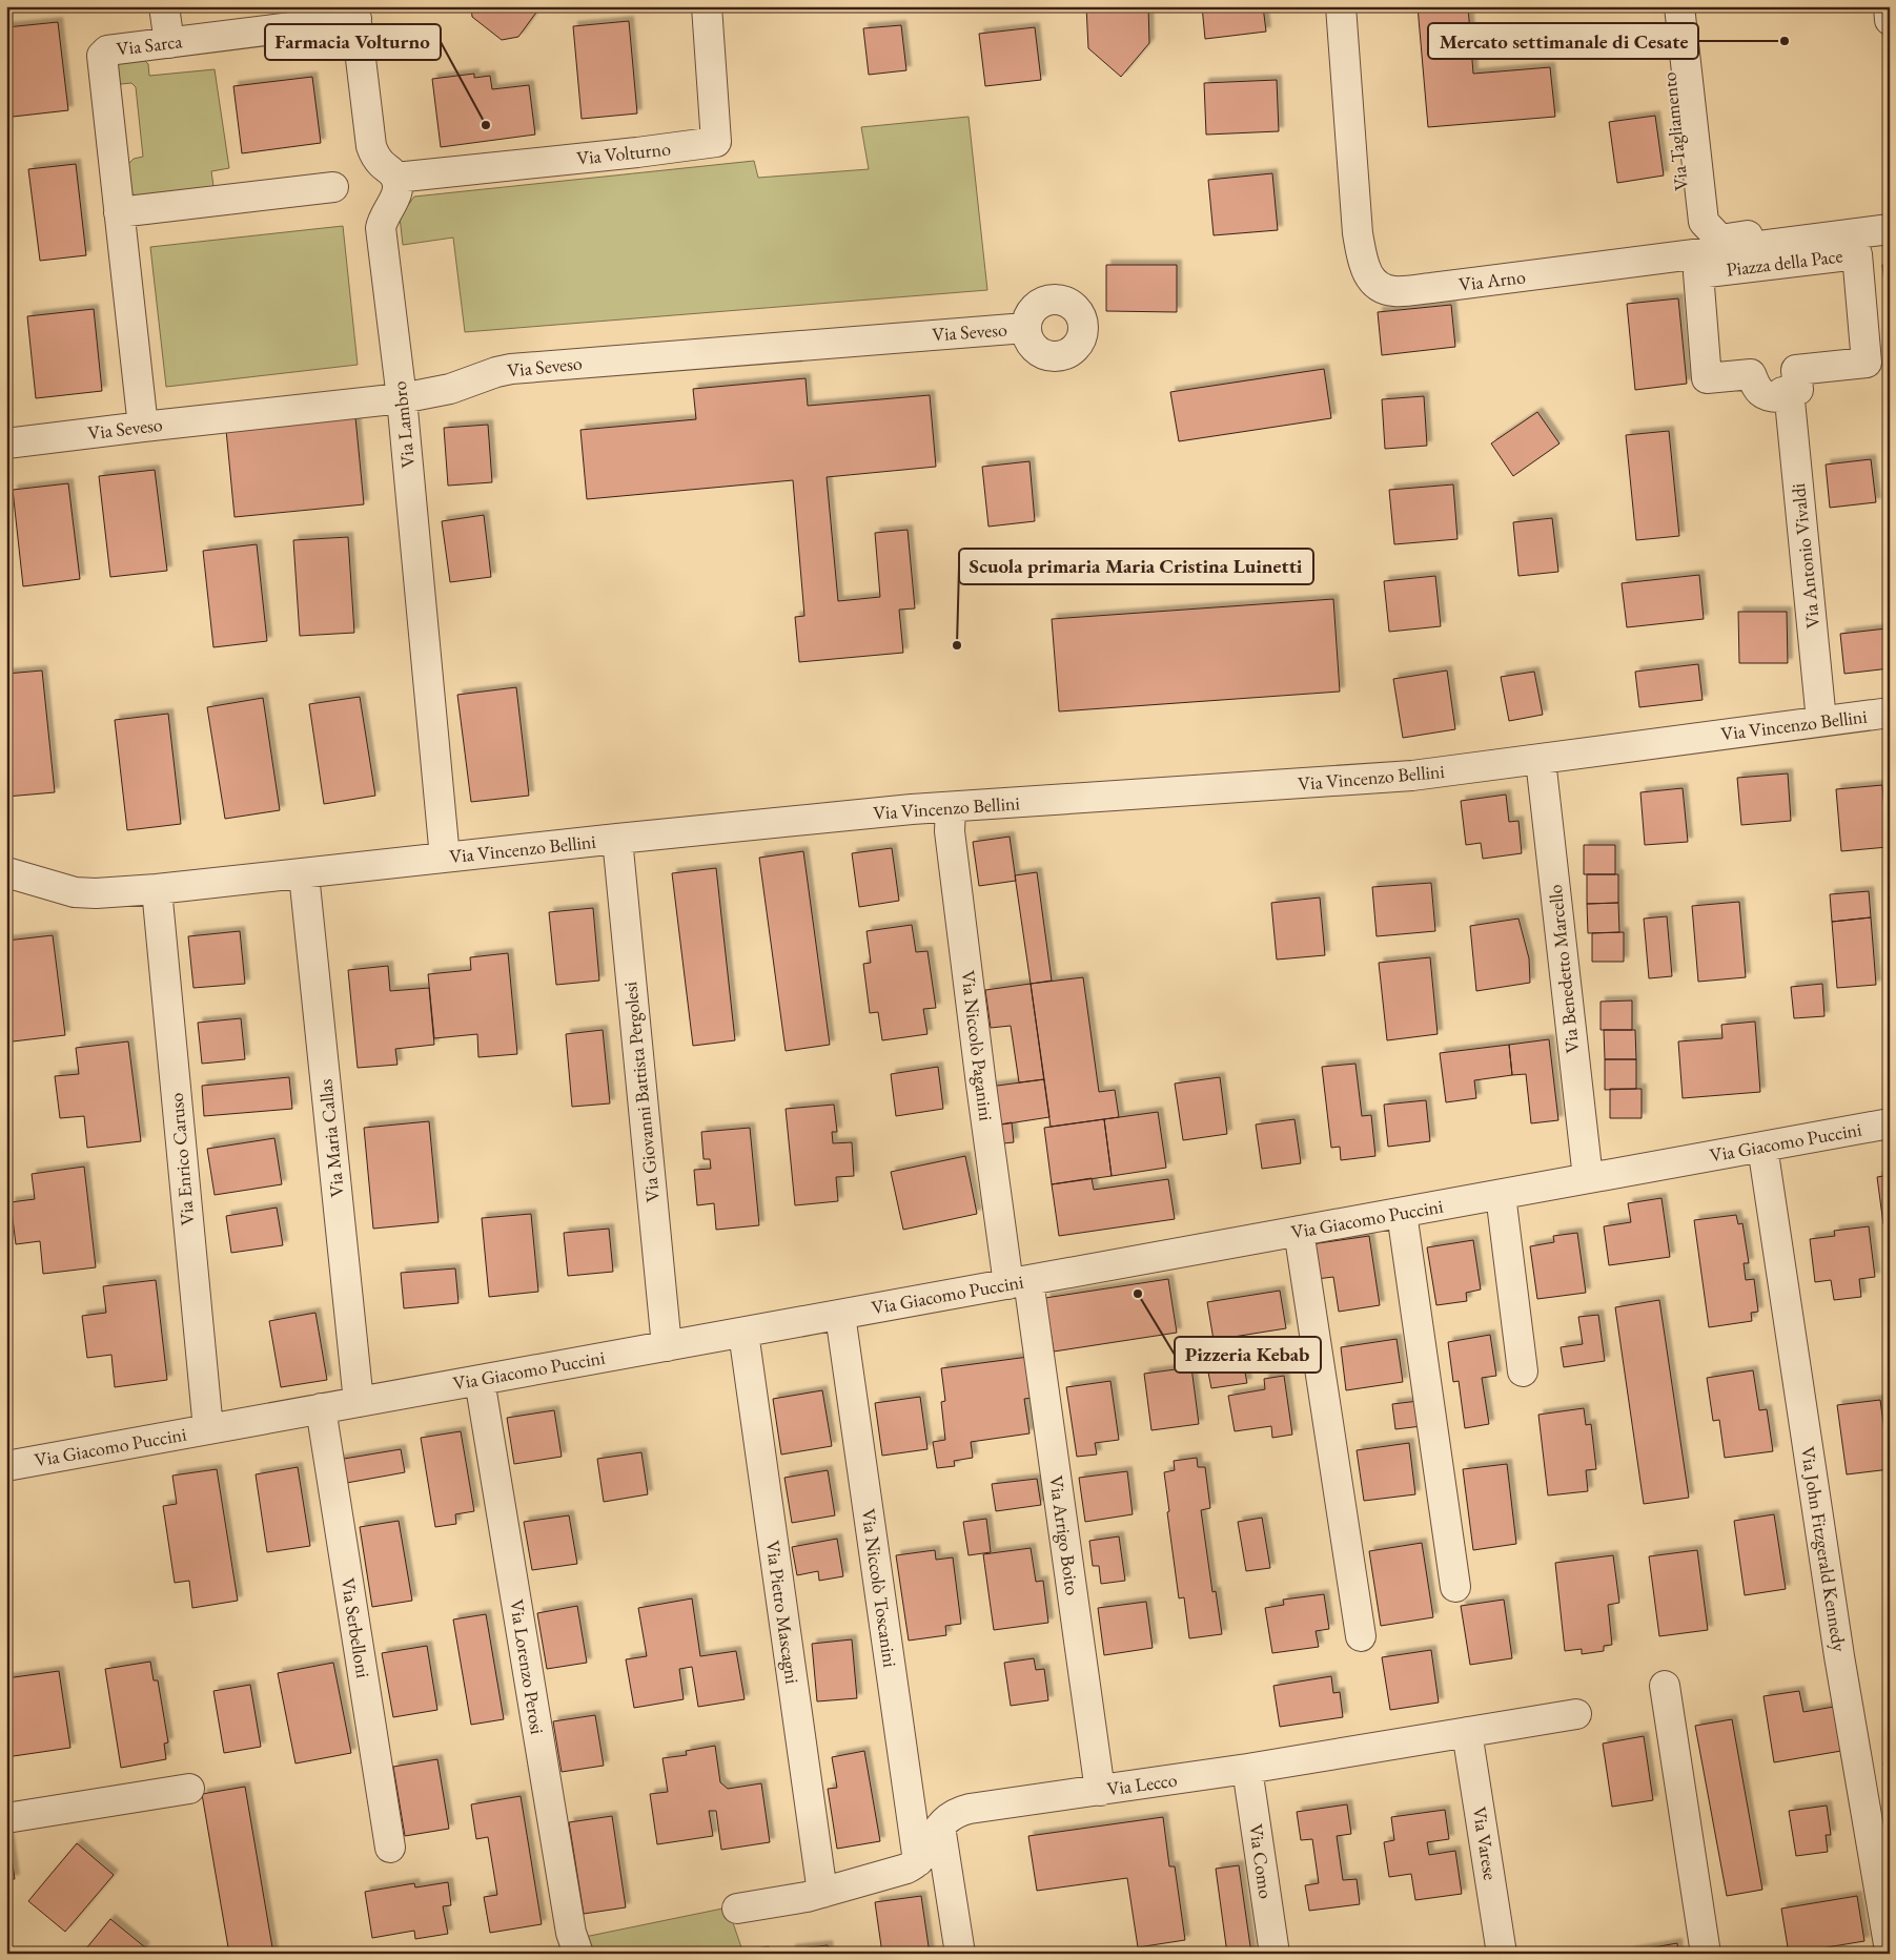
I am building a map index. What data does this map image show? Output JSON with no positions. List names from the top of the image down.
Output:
{
  "streets": {
    "street": [
      "Via Sarca",
      "Via Tagliamento",
      "Via Volturno",
      "Piazza della Pace",
      "Via Arno",
      "Via Seveso",
      "Via Lambro",
      "Via Antonio Vivaldi",
      "Via Vincenzo Bellini",
      "Via Benedetto Marcello",
      "Via Niccolò Paganini",
      "Via Giovanni Battista Pergolesi",
      "Via Maria Callas",
      "Via Giacomo Puccini",
      "Via Enrico Caruso",
      "Via Arrigo Boito",
      "Via John Fitzgerald Kennedy",
      "Via Niccolò Toscanini",
      "Via Pietro Mascagni",
      "Via Serbelloni",
      "Via Lorenzo Perosi",
      "Via Lecco",
      "Via Varese",
      "Via Como"
    ]
  },
  "crossings": [
    ["Via Sarca", "Via Seveso"],
    ["Via Tagliamento", "Via Arno"],
    ["Via Volturno", "Via Lambro"],
    ["Piazza della Pace", "Via Antonio Vivaldi"],
    ["Via Seveso", "Via Lambro"],
    ["Via Lambro", "Via Vincenzo Bellini"],
    ["Via Antonio Vivaldi", "Via Vincenzo Bellini"],
    ["Via Vincenzo Bellini", "Via Benedetto Marcello"],
    ["Via Vincenzo Bellini", "Via Niccolò Paganini"],
    ["Via Vincenzo Bellini", "Via Giovanni Battista Pergolesi"],
    ["Via Vincenzo Bellini", "Via Maria Callas"],
    ["Via Vincenzo Bellini", "Via Enrico Caruso"],
    ["Via Benedetto Marcello", "Via Giacomo Puccini"],
    ["Via Niccolò Paganini", "Via Giacomo Puccini"],
    ["Via Niccolò Paganini", "Via Arrigo Boito"],
    ["Via Giovanni Battista Pergolesi", "Via Giacomo Puccini"],
    ["Via Maria Callas", "Via Giacomo Puccini"],
    ["Via Giacomo Puccini", "Via Enrico Caruso"],
    ["Via Giacomo Puccini", "Via Arrigo Boito"],
    ["Via Giacomo Puccini", "Via John Fitzgerald Kennedy"],
    ["Via Giacomo Puccini", "Via Niccolò Toscanini"],
    ["Via Giacomo Puccini", "Via Pietro Mascagni"],
    ["Via Giacomo Puccini", "Via Serbelloni"],
    ["Via Giacomo Puccini", "Via Lorenzo Perosi"],
    ["Via Arrigo Boito", "Via Lecco"],
    ["Via Niccolò Toscanini", "Via Lecco"],
    ["Via Lecco", "Via Varese"],
    ["Via Lecco", "Via Como"]
  ],
  "places": [
    "Mercato settimanale di Cesate",
    "Farmacia Volturno",
    "Scuola primaria Maria Cristina Luinetti",
    "Pizzeria Kebab"
  ]
}
